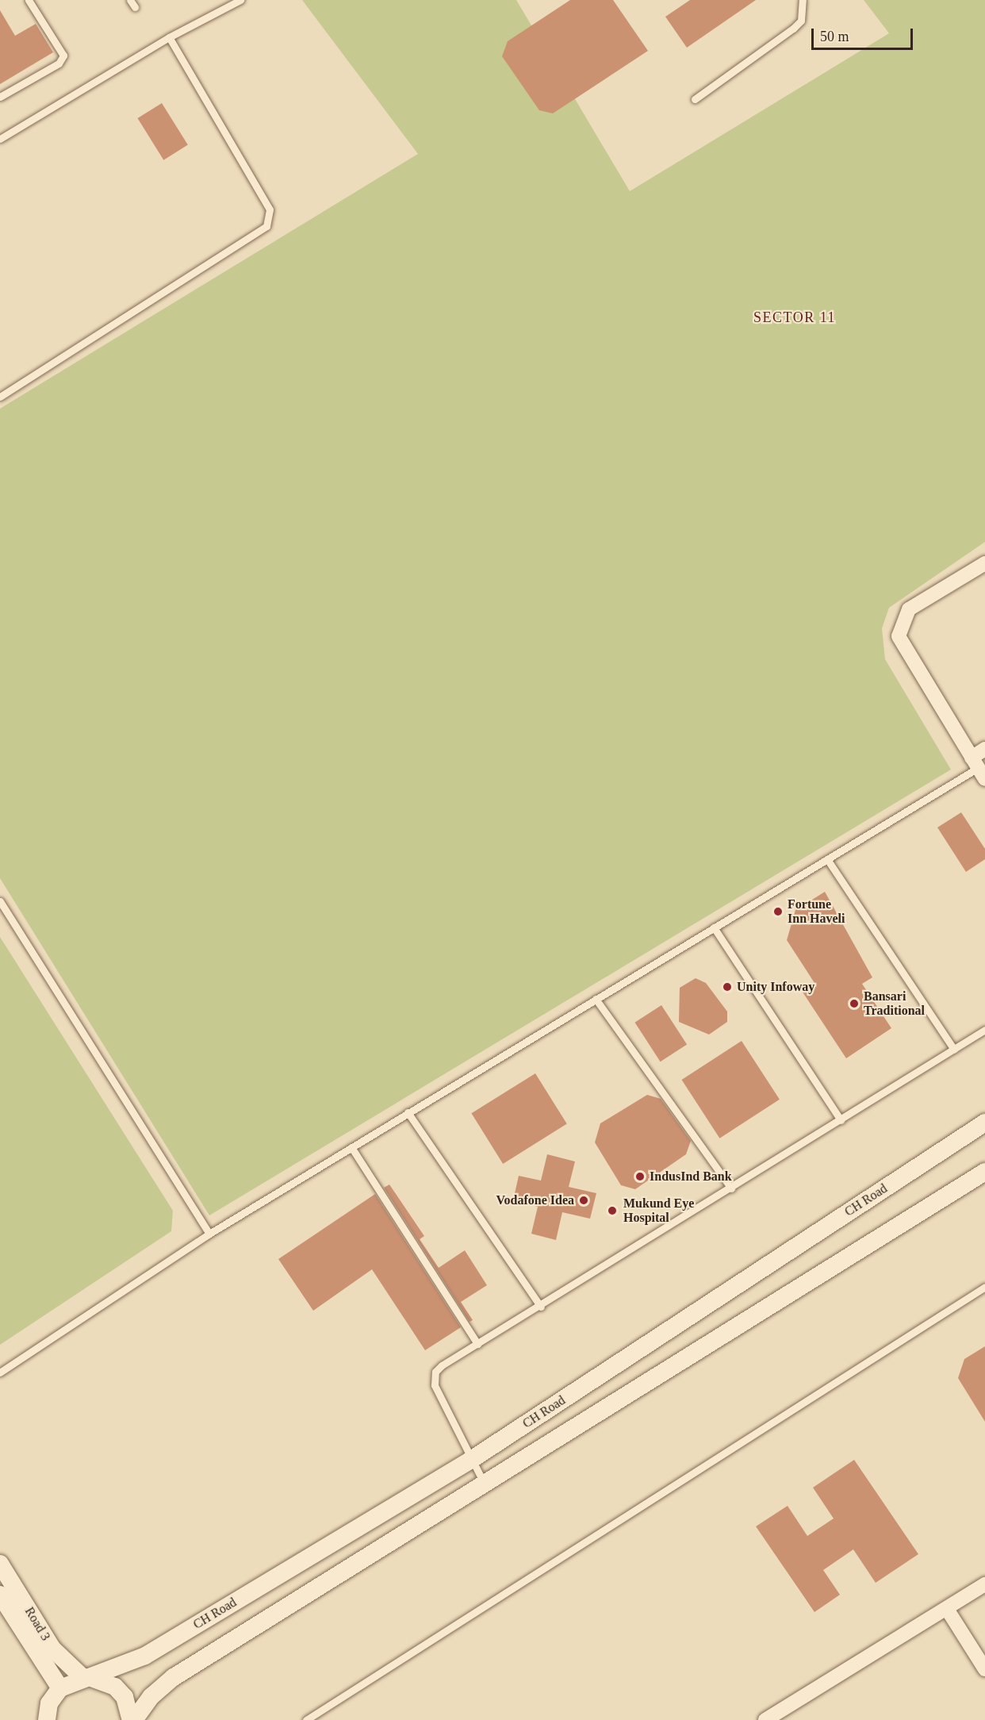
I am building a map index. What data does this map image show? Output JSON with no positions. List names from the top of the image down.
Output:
{
  "streets": {
    "street": ["CH Road", "Road 3"]
  },
  "crossings": [
    ["CH Road", "Road 3"]
  ],
  "districts": ["SECTOR 11"],
  "places": [
    "Fortune Inn Haveli",
    "Unity Infoway",
    "Bansari Traditional",
    "IndusInd Bank",
    "Vodafone Idea",
    "Mukund Eye Hospital"
  ],
  "scale_bar": "50 m"
}
